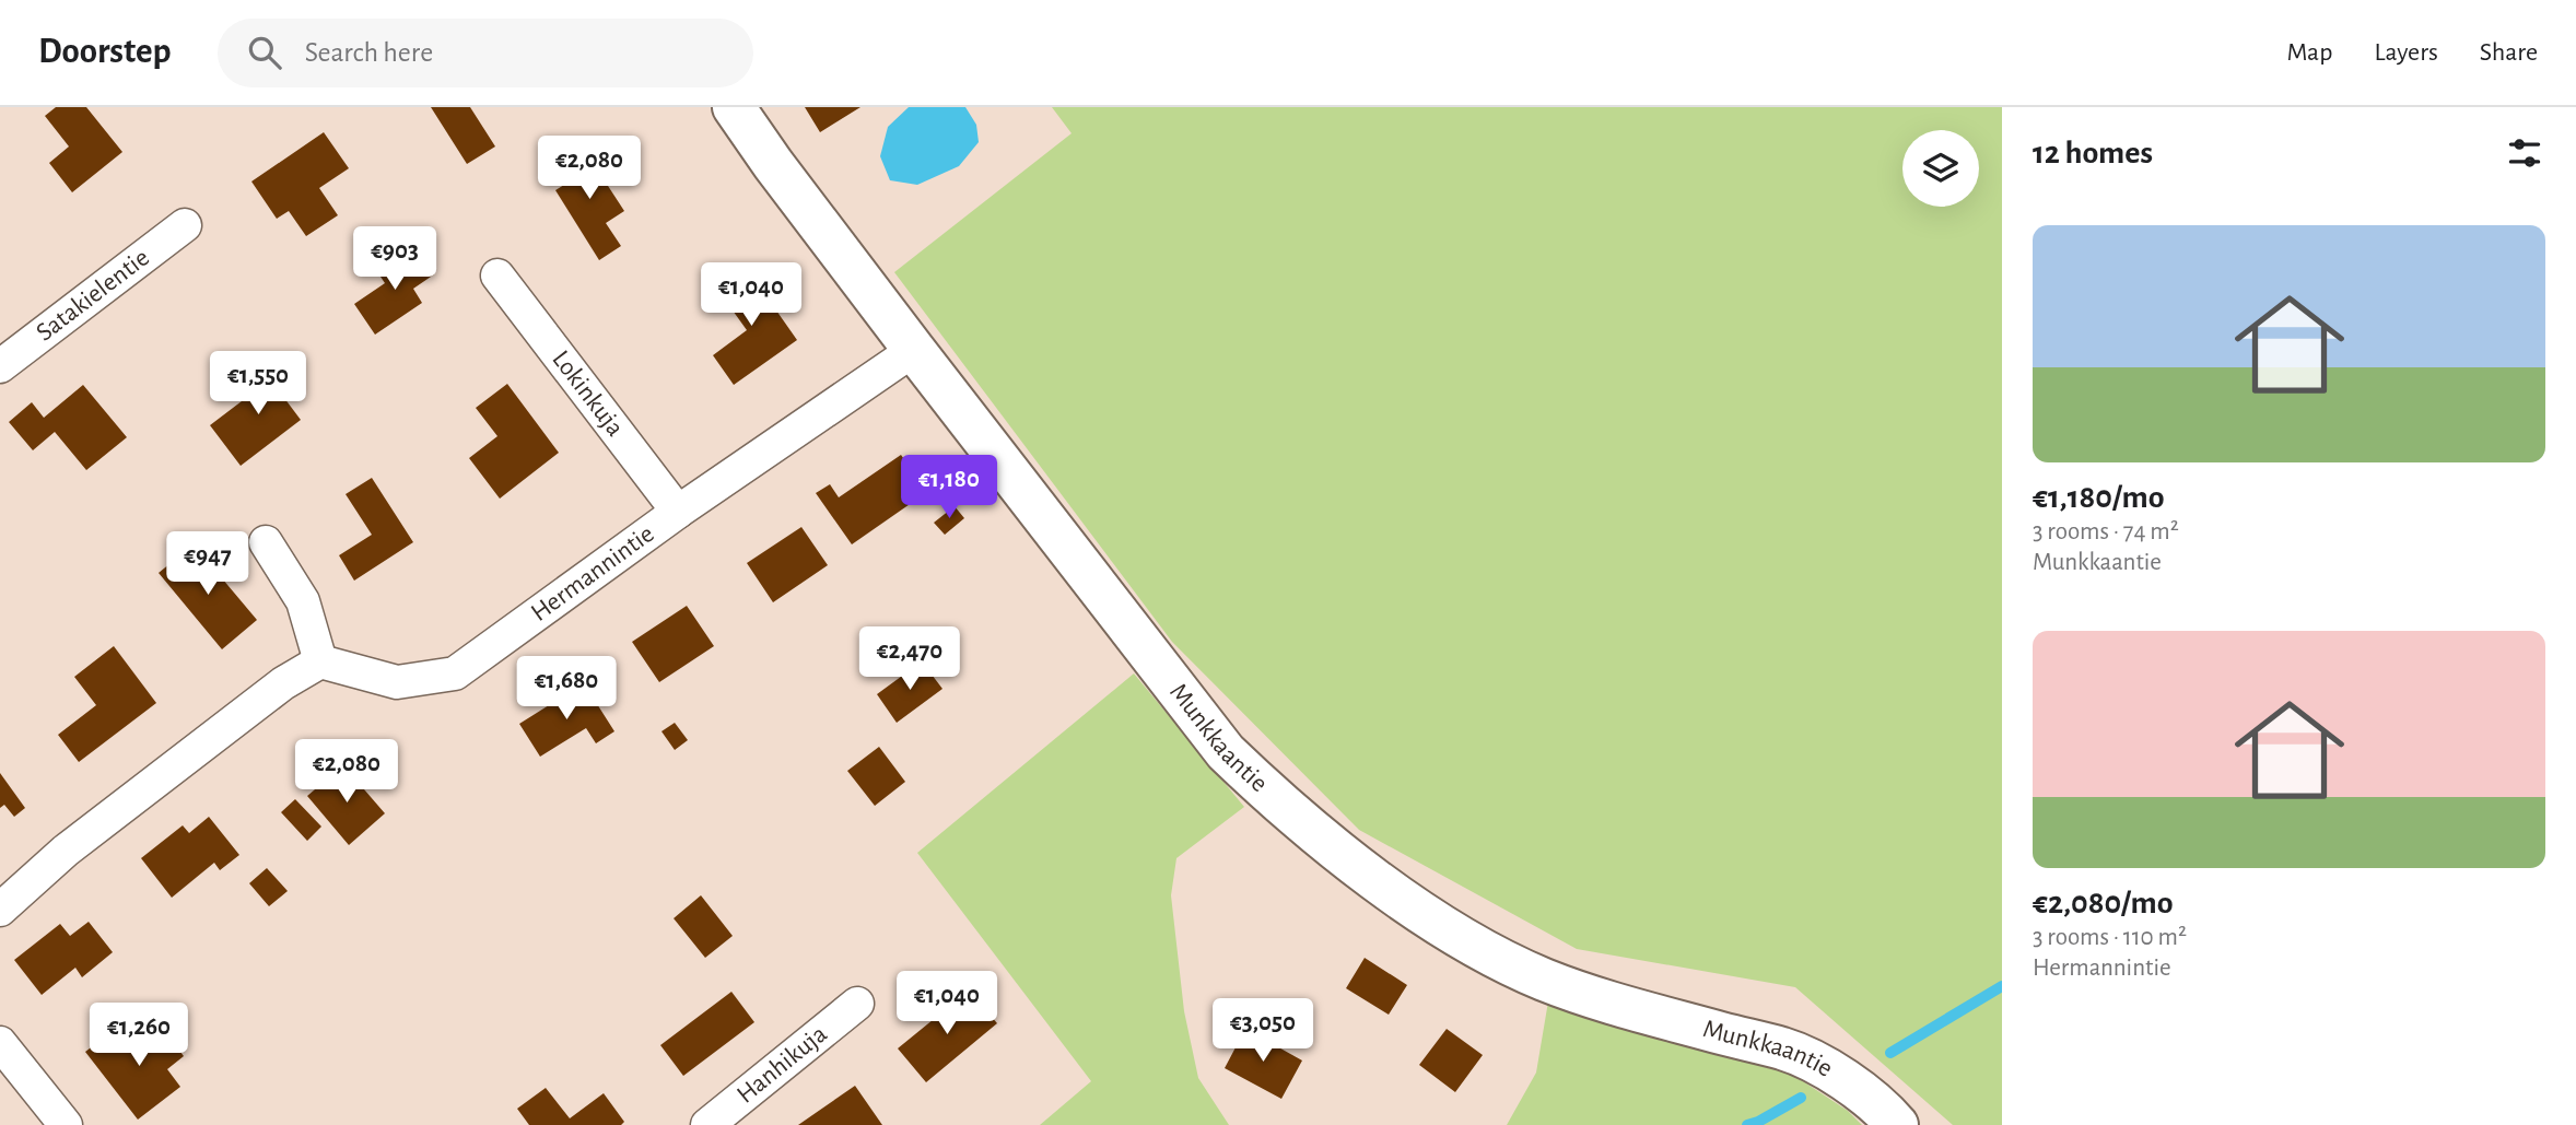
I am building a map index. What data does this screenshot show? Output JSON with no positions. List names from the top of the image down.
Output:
{
  "streets": {
    "street": [
      "Satakielentie",
      "Lokinkuja",
      "Hermannintie",
      "Munkkaantie",
      "Hanhikuja"
    ]
  },
  "crossings": [
    ["Lokinkuja", "Hermannintie"],
    ["Hermannintie", "Munkkaantie"]
  ],
  "page": {
    "header": "Doorstep",
    "search": "Search here",
    "nav": ["Map", "Layers", "Share"],
    "heading": "12 homes",
    "price": [
      "€2,080",
      "€903",
      "€1,040",
      "€1,550",
      "€1,180",
      "€947",
      "€2,470",
      "€1,680",
      "€2,080",
      "€1,040",
      "€3,050",
      "€1,260"
    ],
    "list": [
      {
        "name": "€1,180/mo",
        "note": "3 rooms · 74 m² · Munkkaantie"
      },
      {
        "name": "€2,080/mo",
        "note": "3 rooms · 110 m² · Hermannintie"
      }
    ]
  }
}
